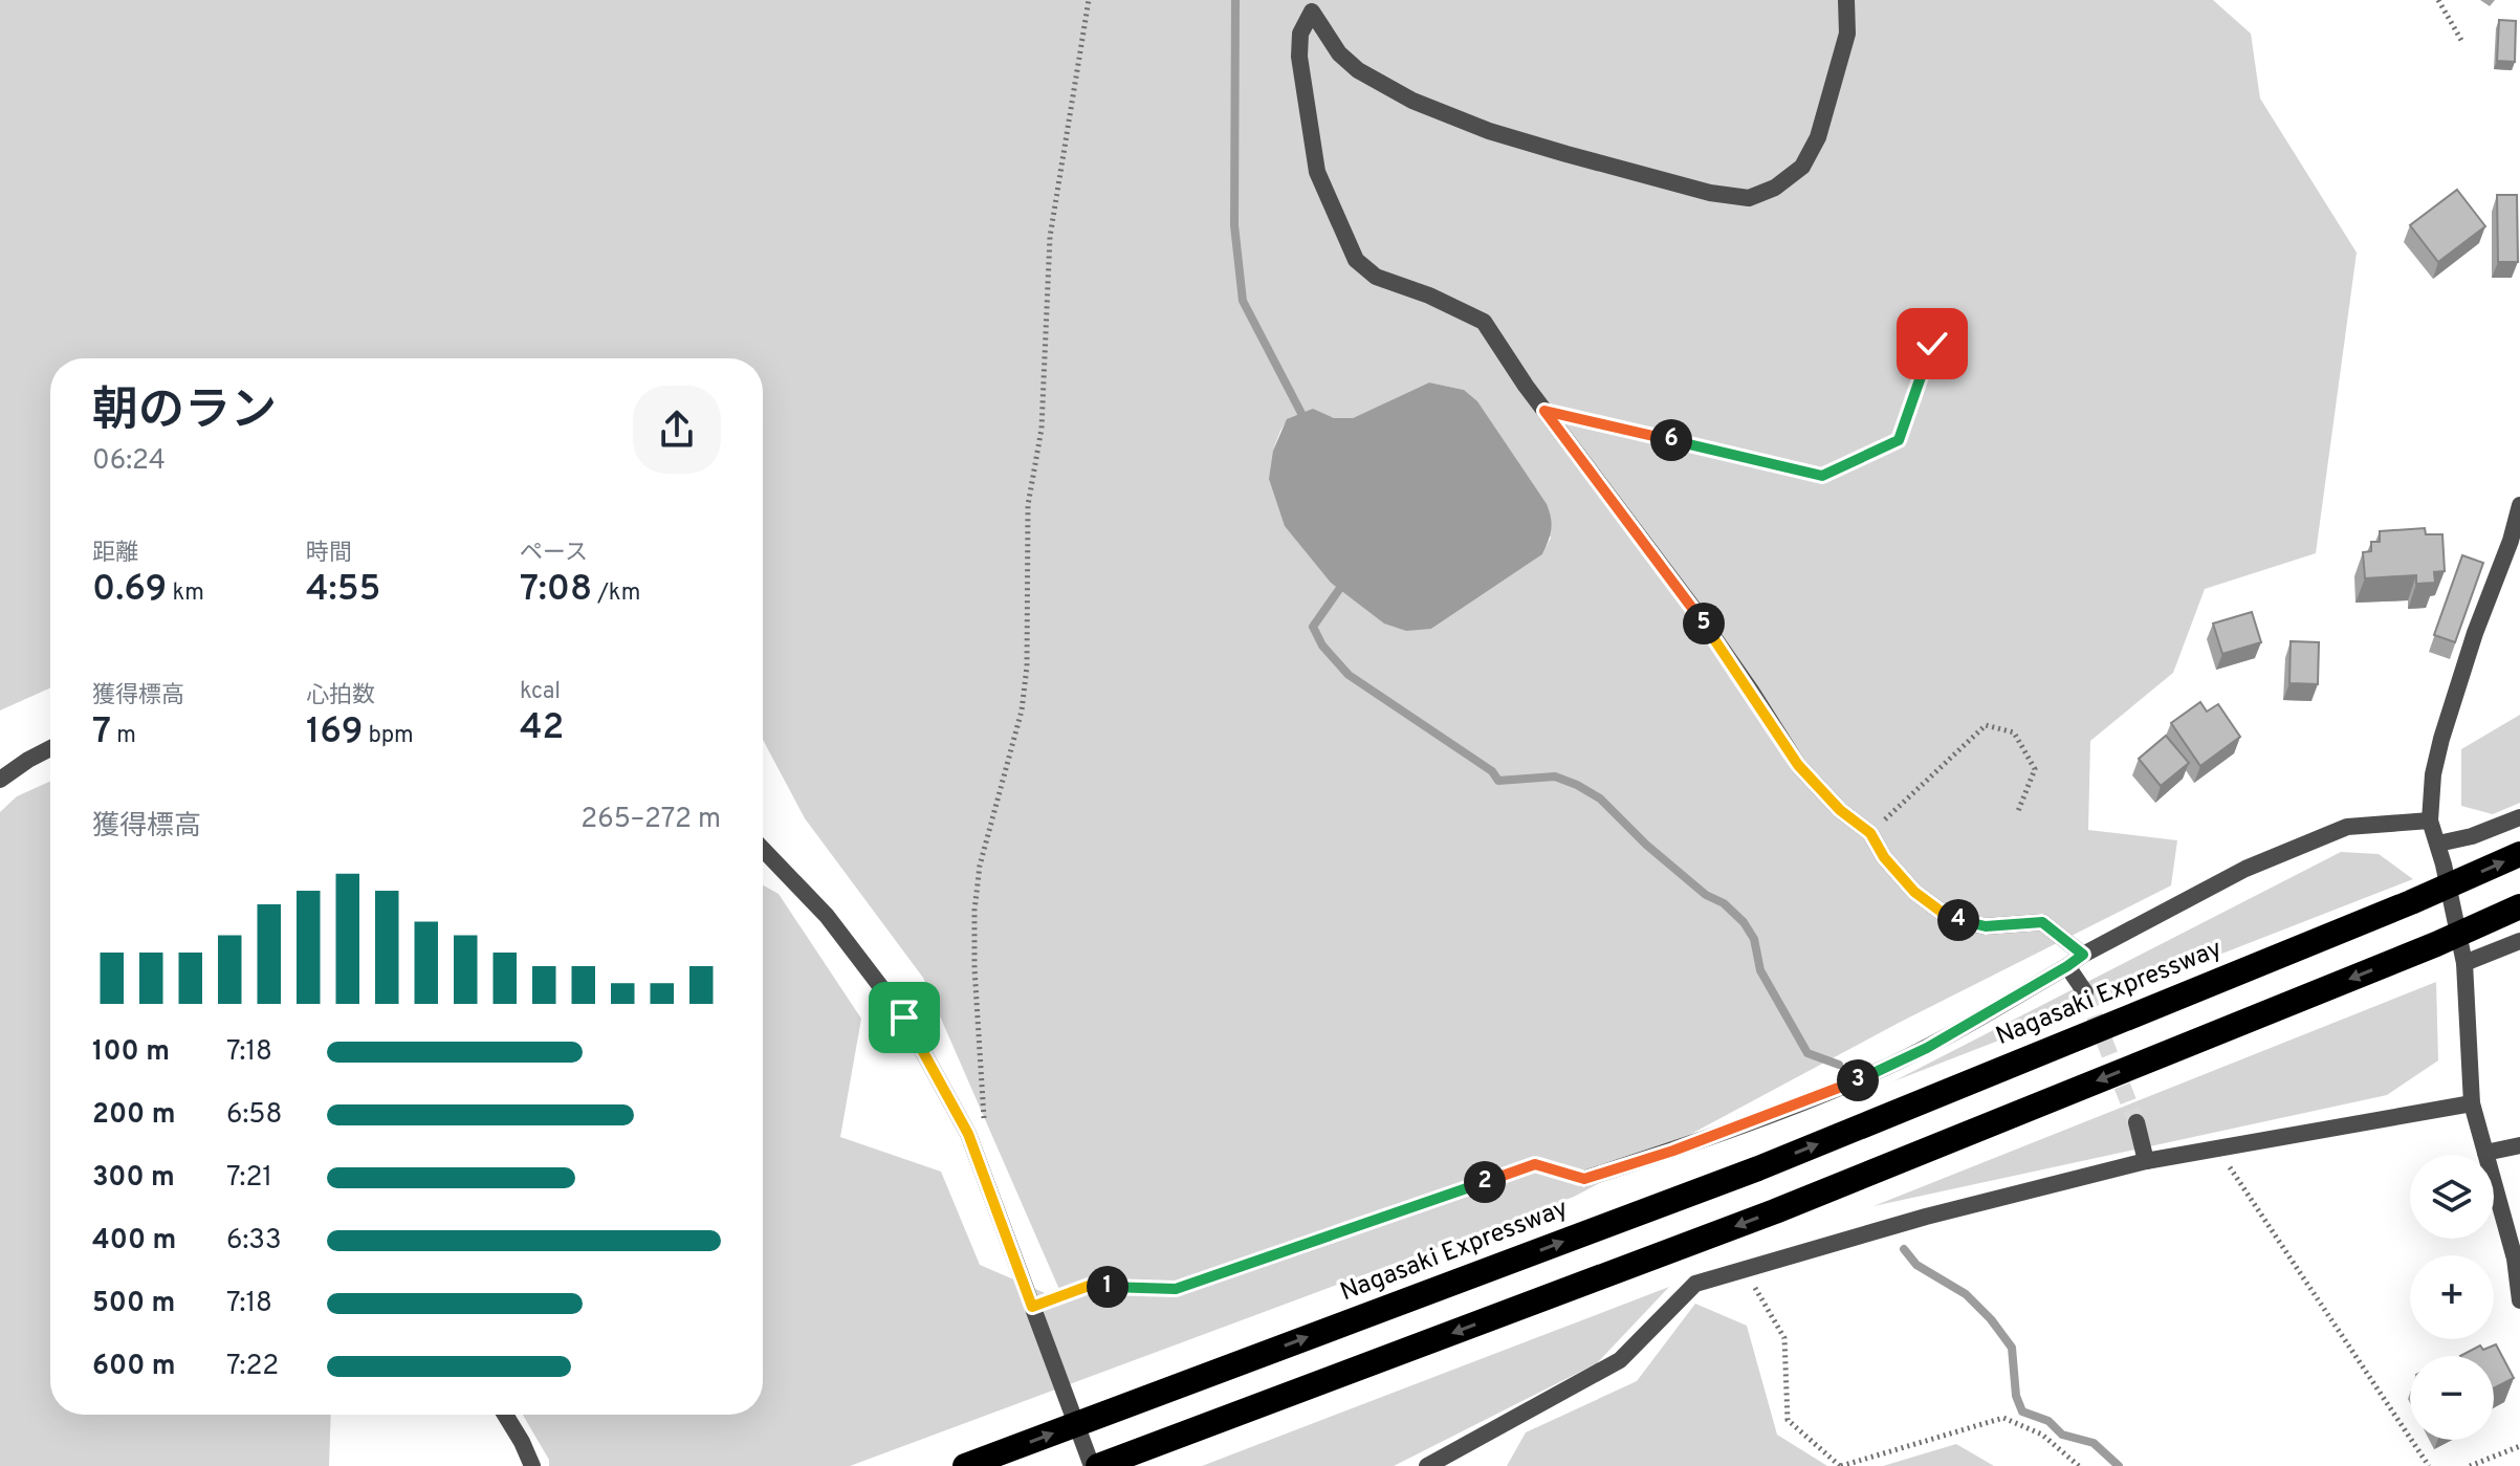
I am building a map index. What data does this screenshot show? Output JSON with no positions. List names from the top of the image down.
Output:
{
  "streets": {
    "highway": ["Nagasaki Expressway"]
  },
  "page": {
    "heading": ["朝のラン", "06:24"],
    "pins": [
      "6",
      "5",
      "4",
      "3",
      "2",
      "1"
    ],
    "stats": [
      ["距離", "0.69 km"],
      ["時間", "4:55"],
      ["ペース", "7:08 /km"],
      ["獲得標高", "7 m"],
      ["心拍数", "169 bpm"],
      ["kcal", "42"]
    ],
    "chart": ["獲得標高", "265–272 m"],
    "list": [
      {
        "name": "100 m",
        "note": "7:18"
      },
      {
        "name": "200 m",
        "note": "6:58"
      },
      {
        "name": "300 m",
        "note": "7:21"
      },
      {
        "name": "400 m",
        "note": "6:33"
      },
      {
        "name": "500 m",
        "note": "7:18"
      },
      {
        "name": "600 m",
        "note": "7:22"
      }
    ],
    "map_buttons": ["+", "−"]
  }
}
